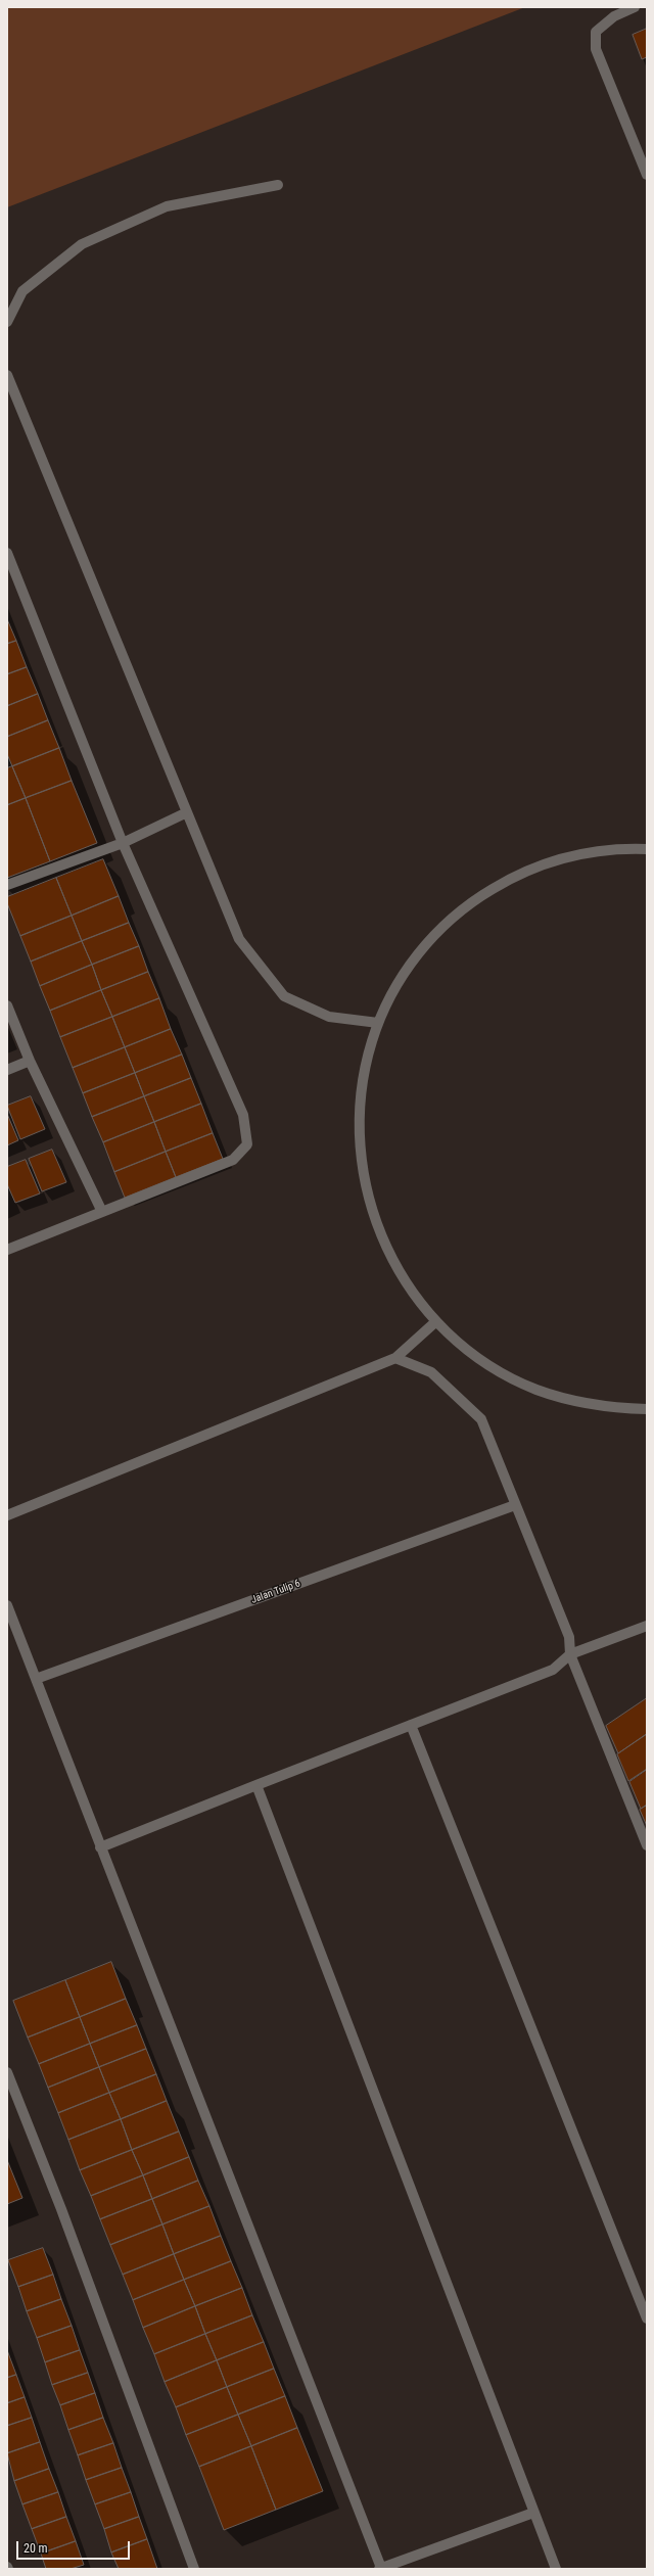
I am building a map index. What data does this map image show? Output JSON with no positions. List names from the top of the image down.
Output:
{
  "streets": {
    "street": ["Jalan Tulip 6"]
  },
  "scale_bar": "20 m"
}
